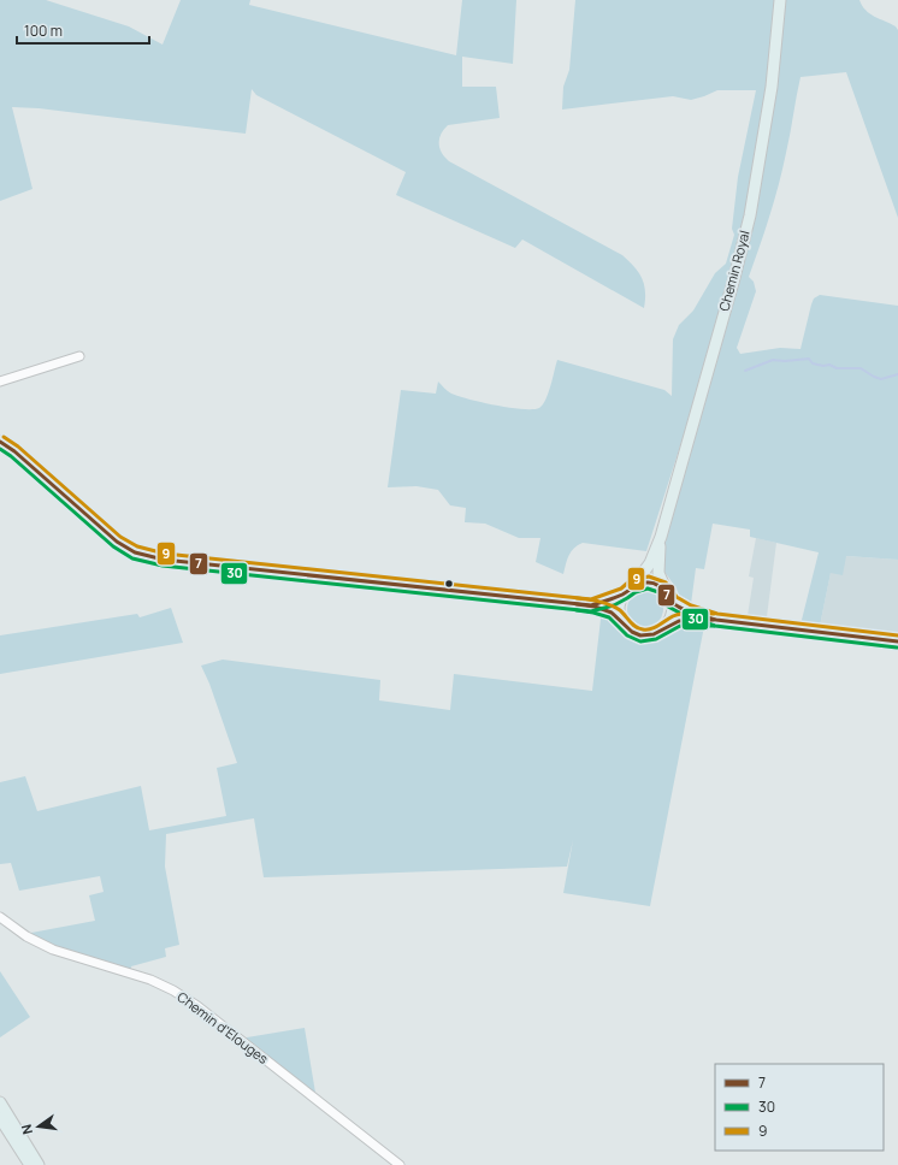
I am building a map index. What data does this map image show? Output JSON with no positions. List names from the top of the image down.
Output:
{
  "streets": {
    "main road": ["Chemin Royal"],
    "street": ["Chemin d'Elouges"]
  },
  "lines": ["transit line 9", "transit line 7", "transit line 30"],
  "legend": ["7", "30", "9"],
  "scale_bar": "100 m",
  "north": "left"
}
